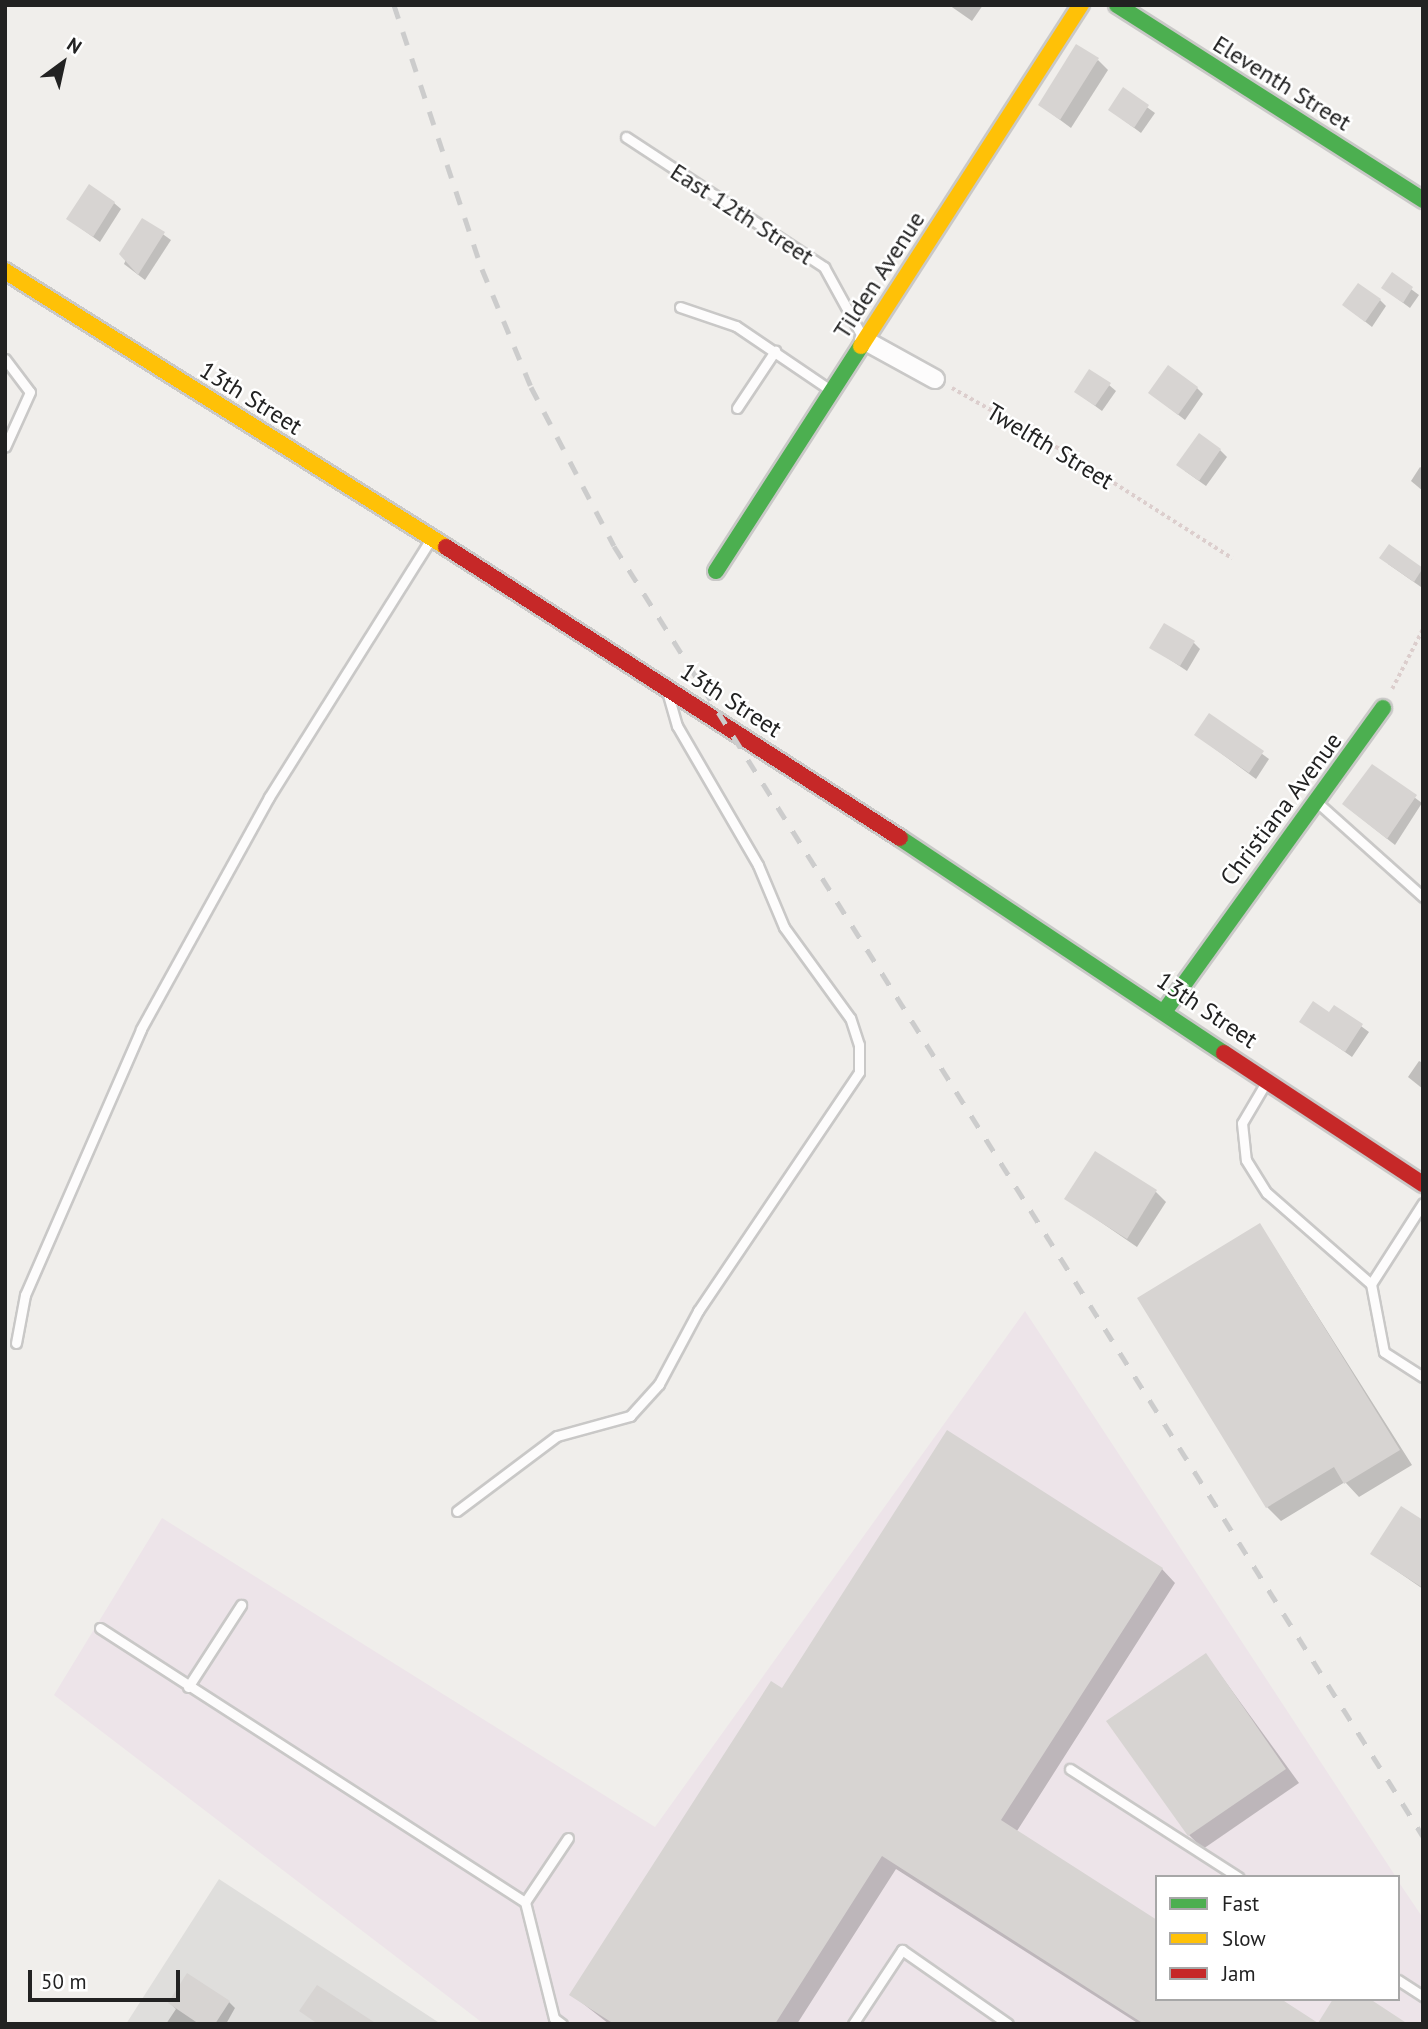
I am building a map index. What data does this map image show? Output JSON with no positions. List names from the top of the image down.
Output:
{
  "streets": {
    "street": [
      "Eleventh Street",
      "Tilden Avenue",
      "13th Street",
      "Christiana Avenue"
    ],
    "lane": ["East 12th Street"],
    "path": ["Twelfth Street"]
  },
  "crossings": [
    ["East 12th Street", "Tilden Avenue"],
    ["13th Street", "Christiana Avenue"]
  ],
  "legend": ["Fast", "Slow", "Jam"],
  "scale_bar": "50 m",
  "north": "top right"
}
